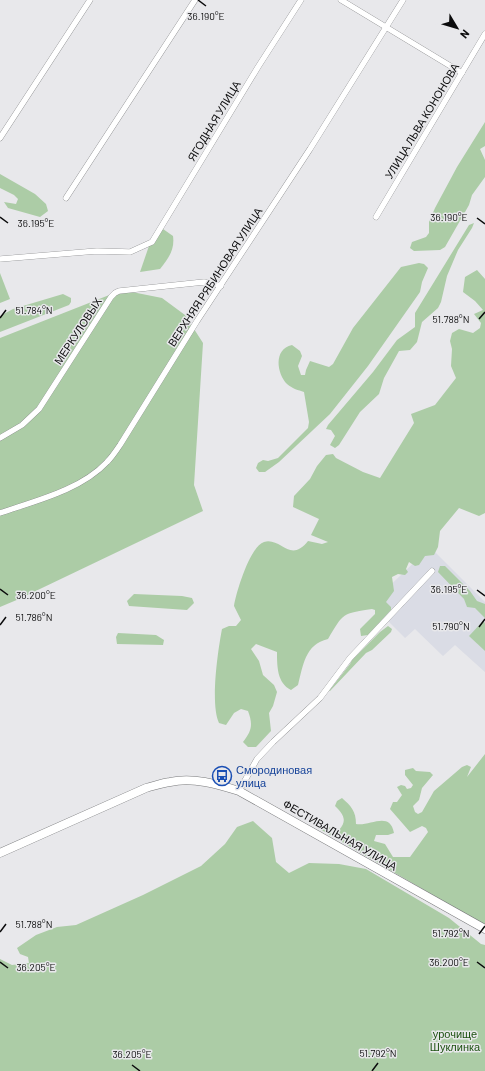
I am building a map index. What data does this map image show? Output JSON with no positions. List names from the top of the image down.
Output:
{
  "streets": {
    "main road": ["ФЕСТИВАЛЬНАЯ УЛИЦА"],
    "street": [
      "ЯГОДНАЯ УЛИЦА",
      "УЛИЦА ЛЬВА КОНОНОВА",
      "ВЕРХНЯЯ РЯБИНОВАЯ УЛИЦА",
      "МЕРКУЛОВЫХ"
    ]
  },
  "crossings": [
    ["ВЕРХНЯЯ РЯБИНОВАЯ УЛИЦА", "МЕРКУЛОВЫХ"]
  ],
  "parks": ["урочище Шуклинка"],
  "places": {
    "bus stop": ["Смородиновая улица"]
  },
  "north": "bottom right",
  "coordinates": [
    "36.190°E",
    "36.195°E",
    "51.784°N",
    "51.788°N",
    "36.200°E",
    "51.786°N",
    "51.790°N",
    "51.792°N",
    "36.205°E"
  ]
}
